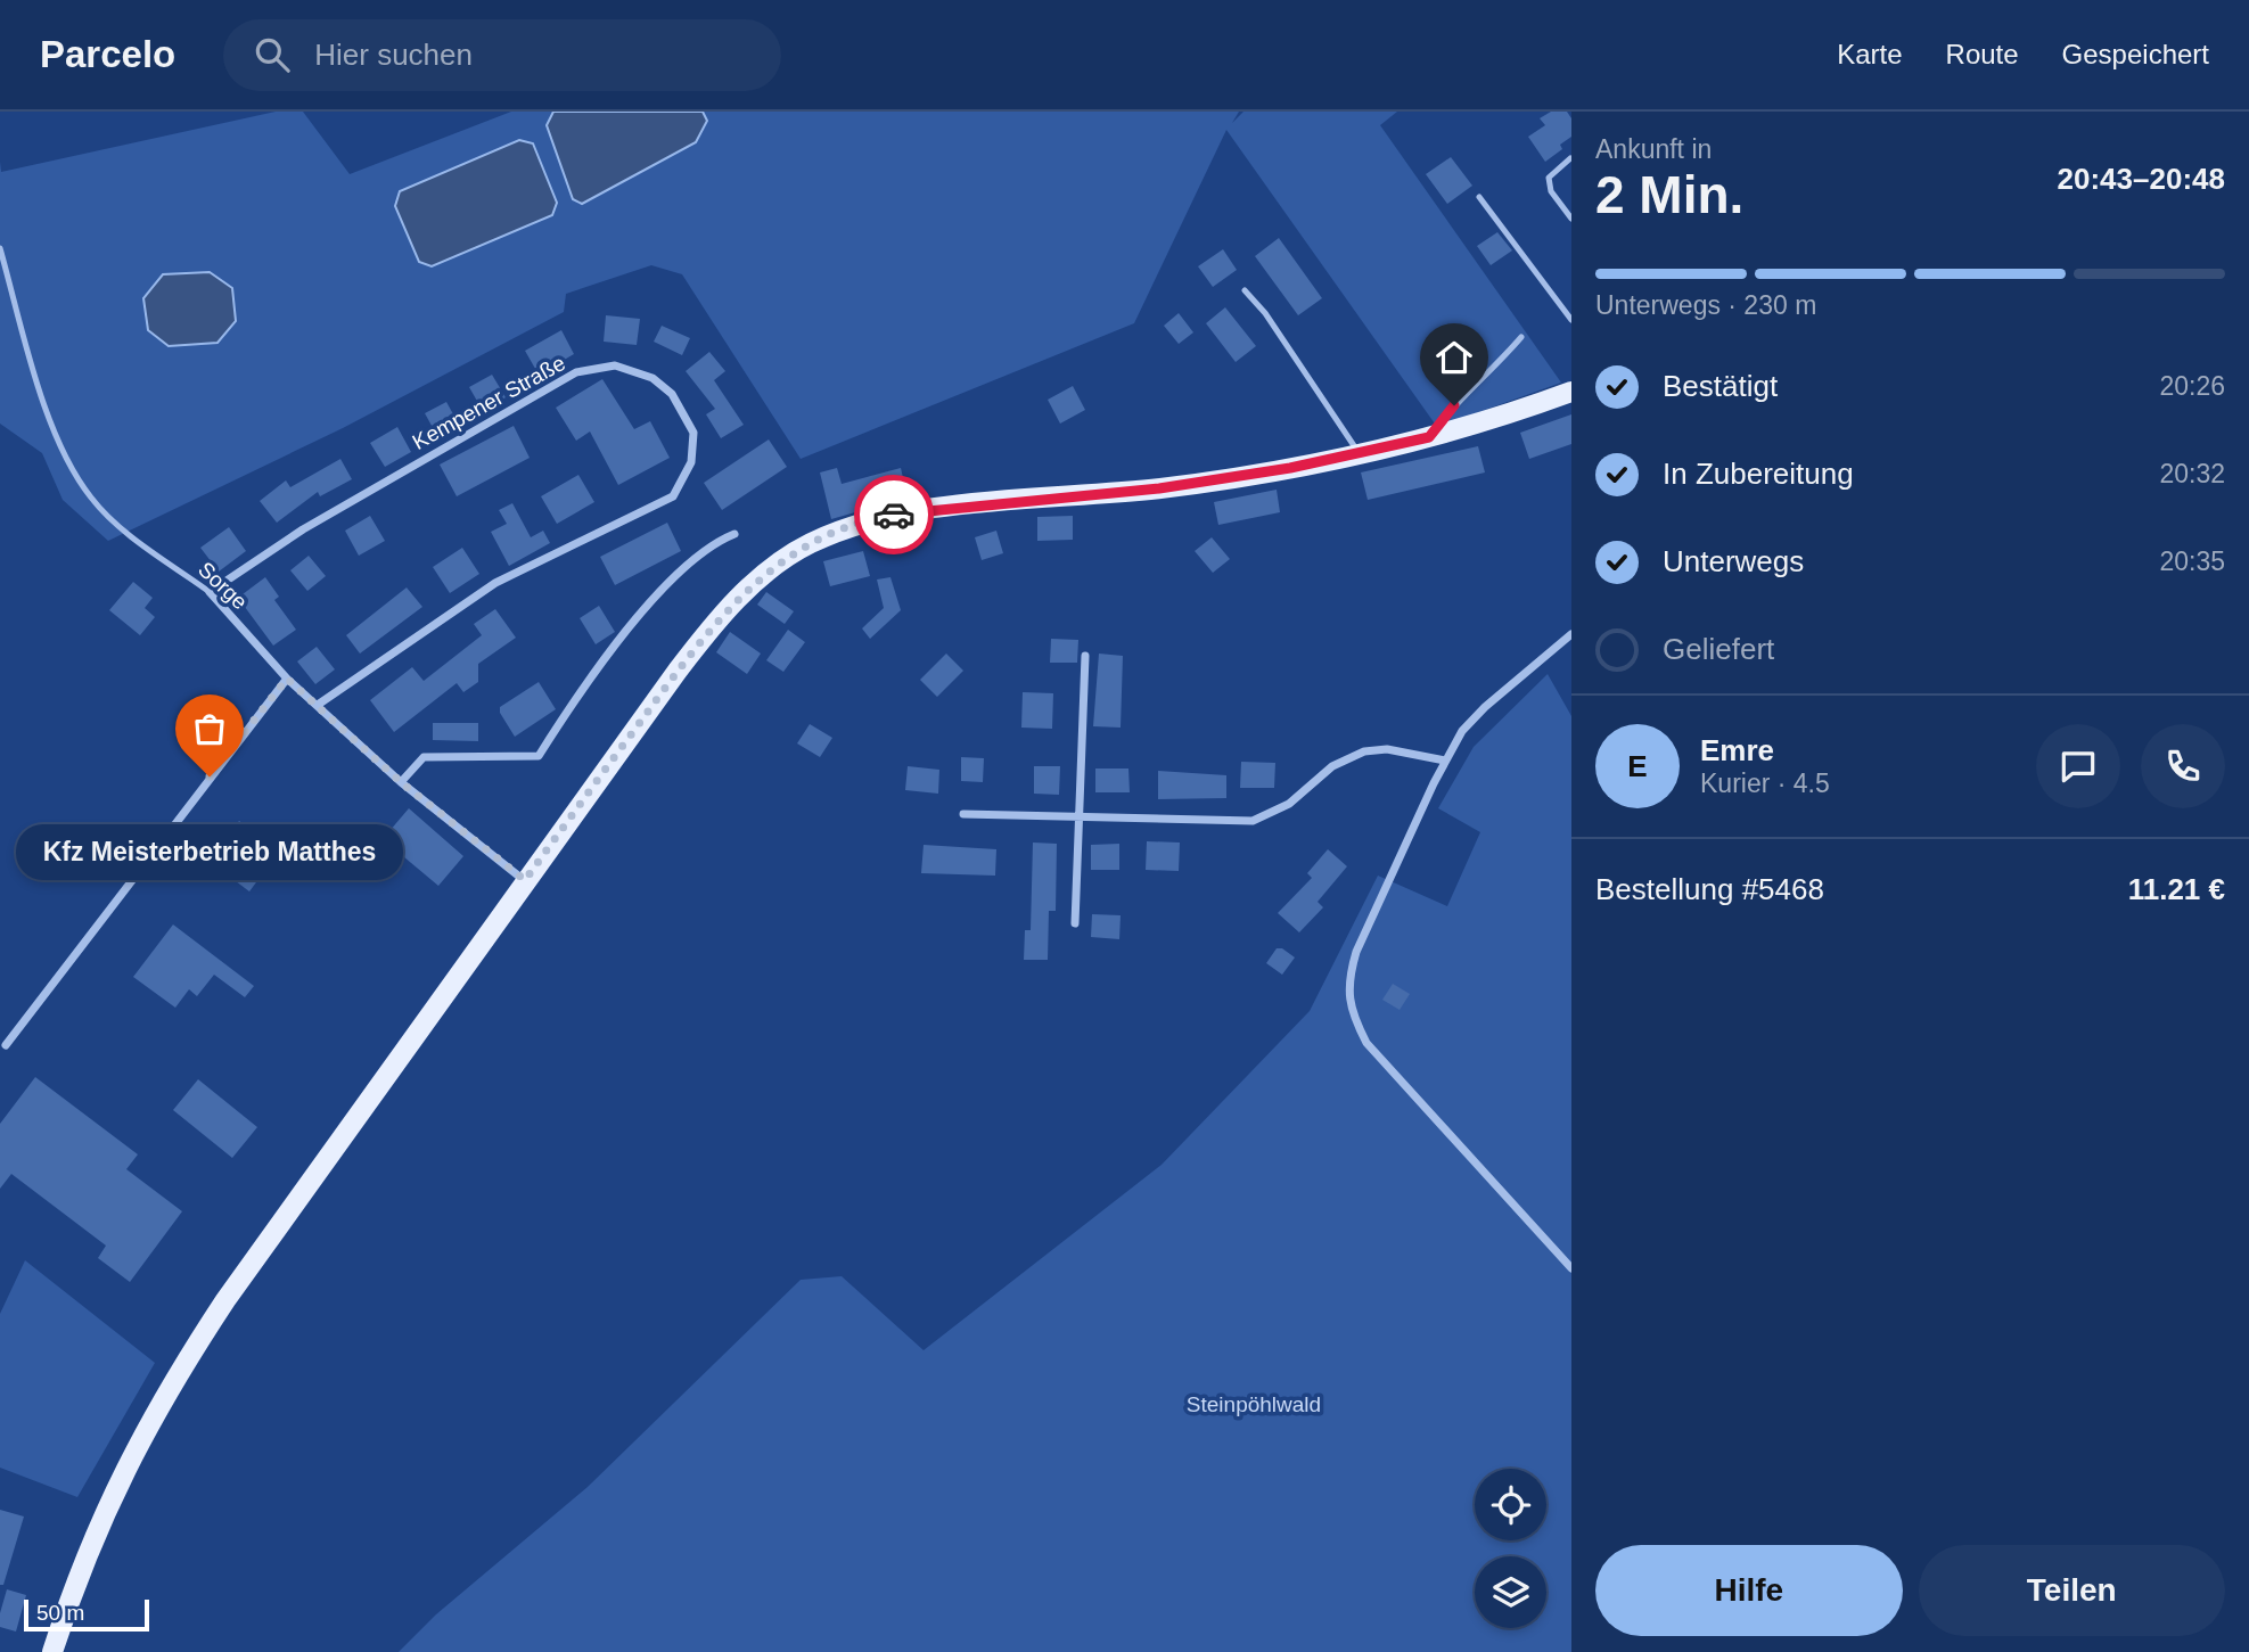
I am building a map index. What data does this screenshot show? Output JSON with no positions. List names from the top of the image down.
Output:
{
  "streets": {
    "street": ["Kempener Straße", "Sorge"]
  },
  "crossings": [
    ["Kempener Straße", "Sorge"]
  ],
  "parks": ["Steinpöhlwald"],
  "places": ["Kfz Meisterbetrieb Matthes"],
  "scale_bar": "50 m",
  "page": {
    "header": "Parcelo",
    "search": "Hier suchen",
    "nav": ["Karte", "Route", "Gespeichert"],
    "heading": ["2 Min.", "Ankunft in", "20:43–20:48"],
    "panel": [
      "Emre",
      "Kurier · 4.5",
      "Bestellung #5468",
      "11.21 €"
    ],
    "bar": "Unterwegs · 230 m",
    "list": [
      ["Bestätigt", "20:26"],
      ["In Zubereitung", "20:32"],
      ["Unterwegs", "20:35"],
      "Geliefert"
    ],
    "round": "E",
    "bubble": "Kfz Meisterbetrieb Matthes",
    "buttons": ["Hilfe", "Teilen"],
    "scale": "50 m"
  }
}
